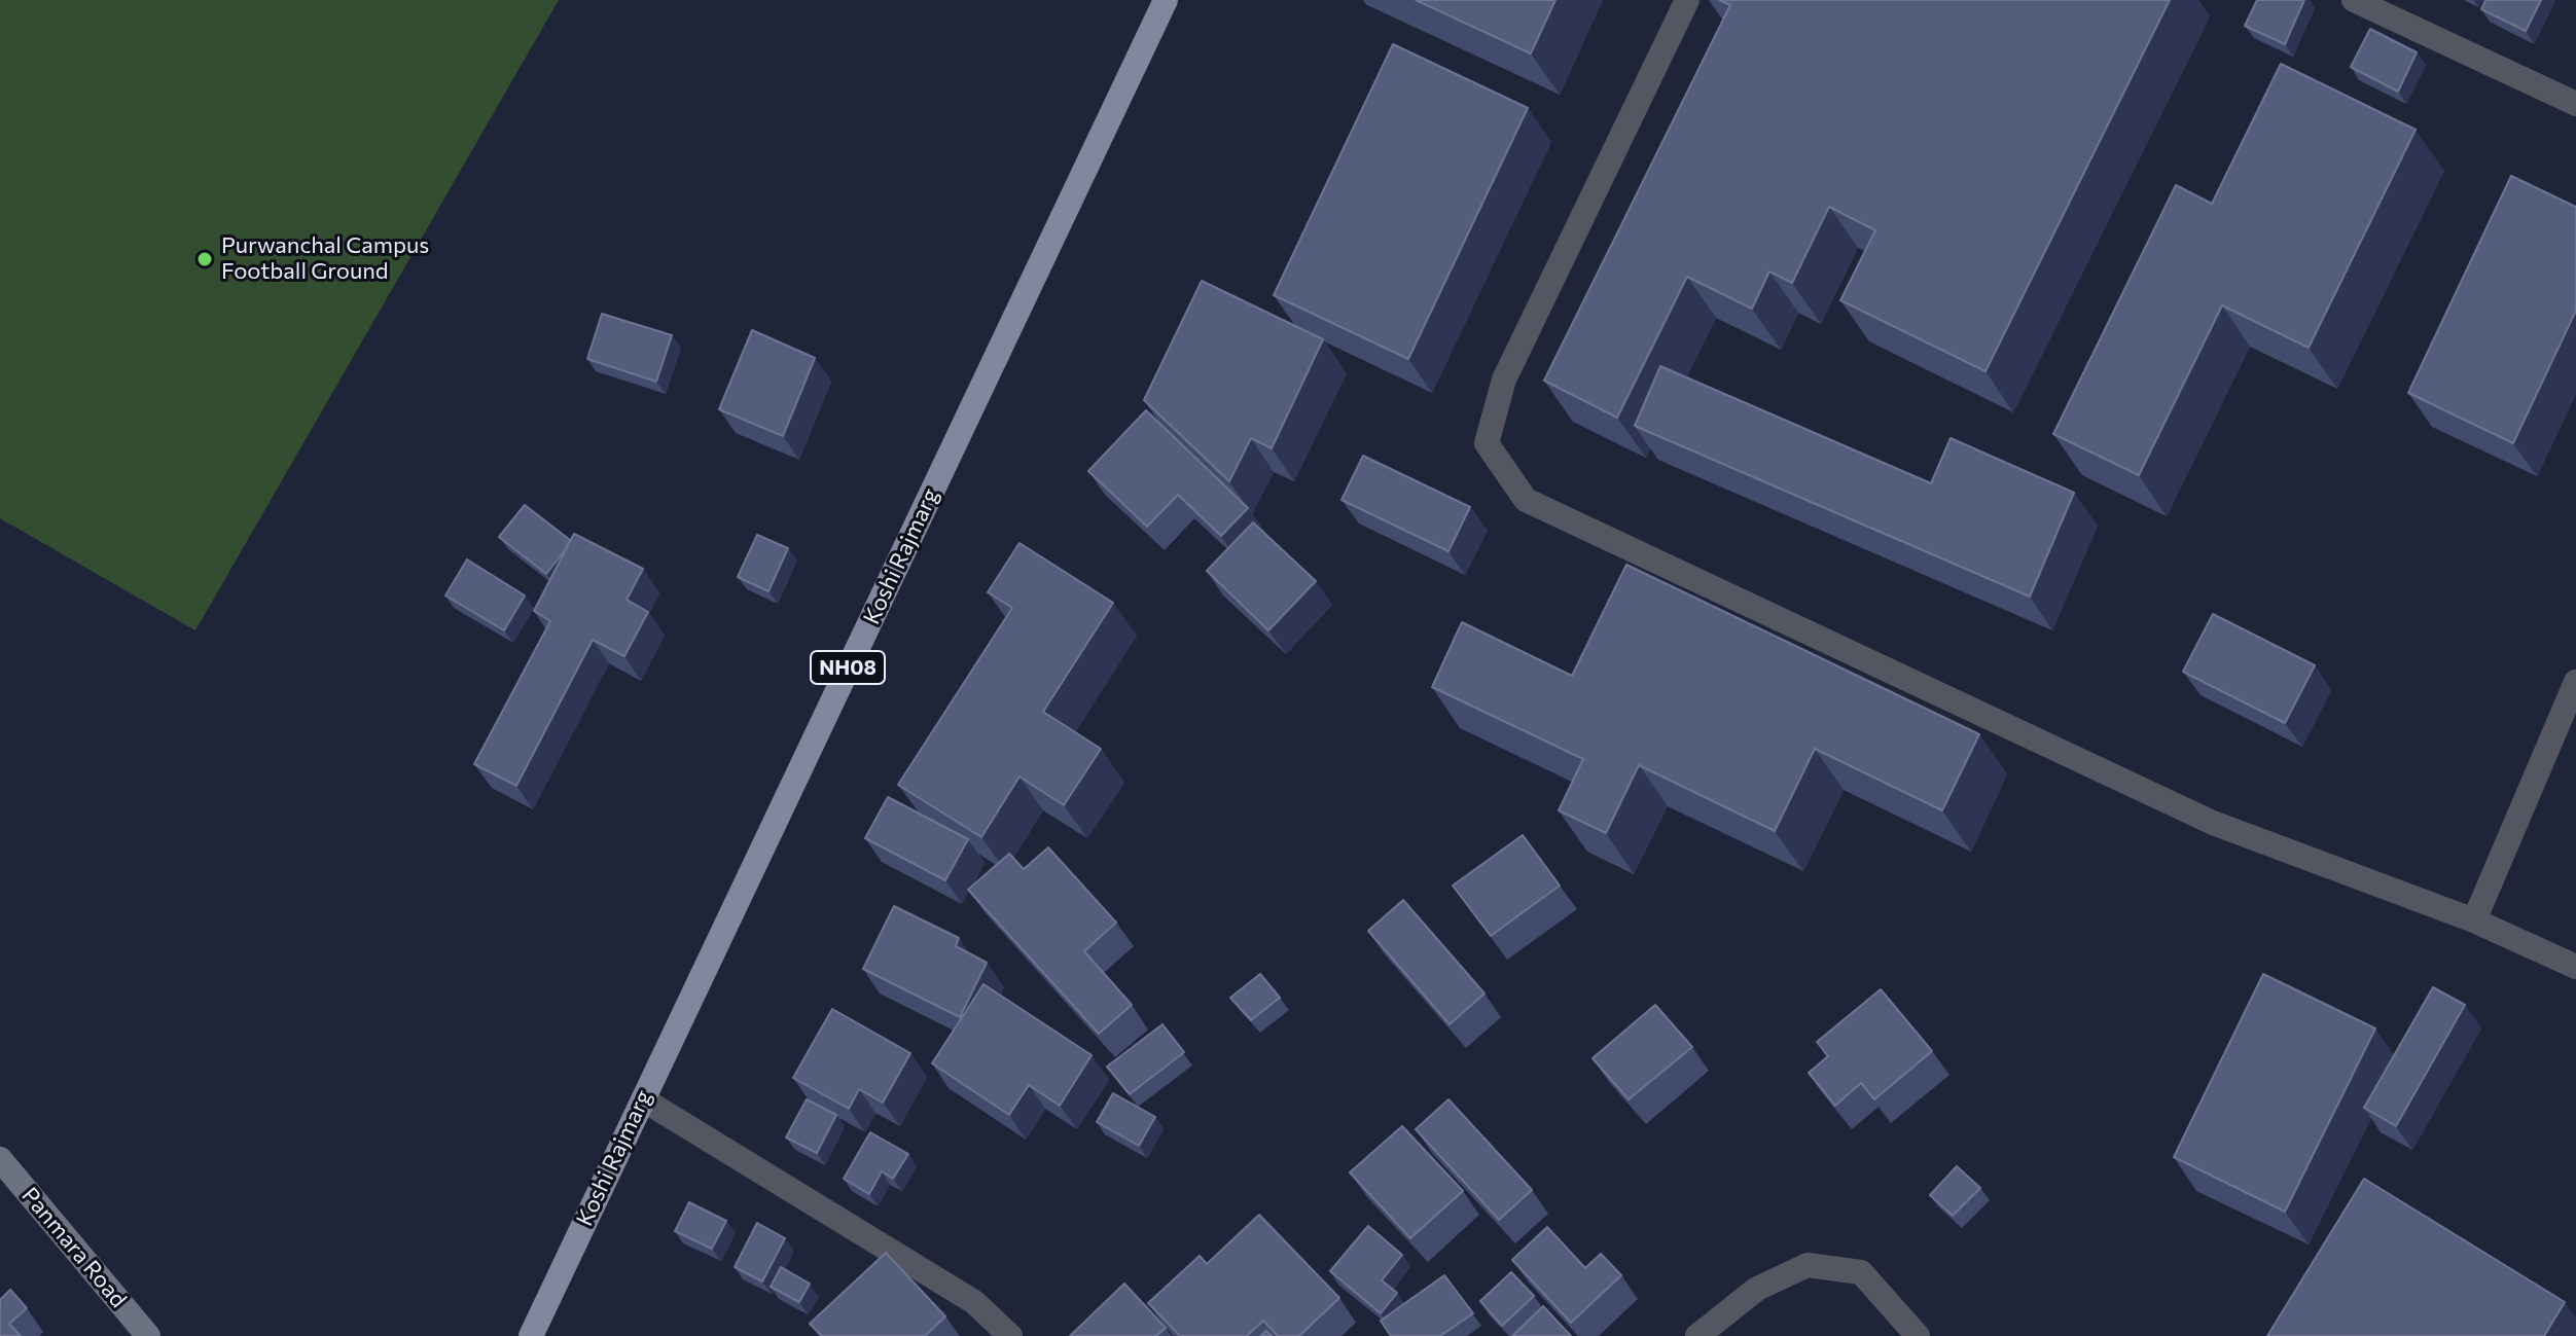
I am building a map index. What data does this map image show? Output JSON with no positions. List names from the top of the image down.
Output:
{
  "streets": {
    "main road": ["Koshi Rajmarg", "NH08"],
    "street": ["Panmara Road"]
  },
  "places": ["Purwanchal Campus Football Ground"]
}
